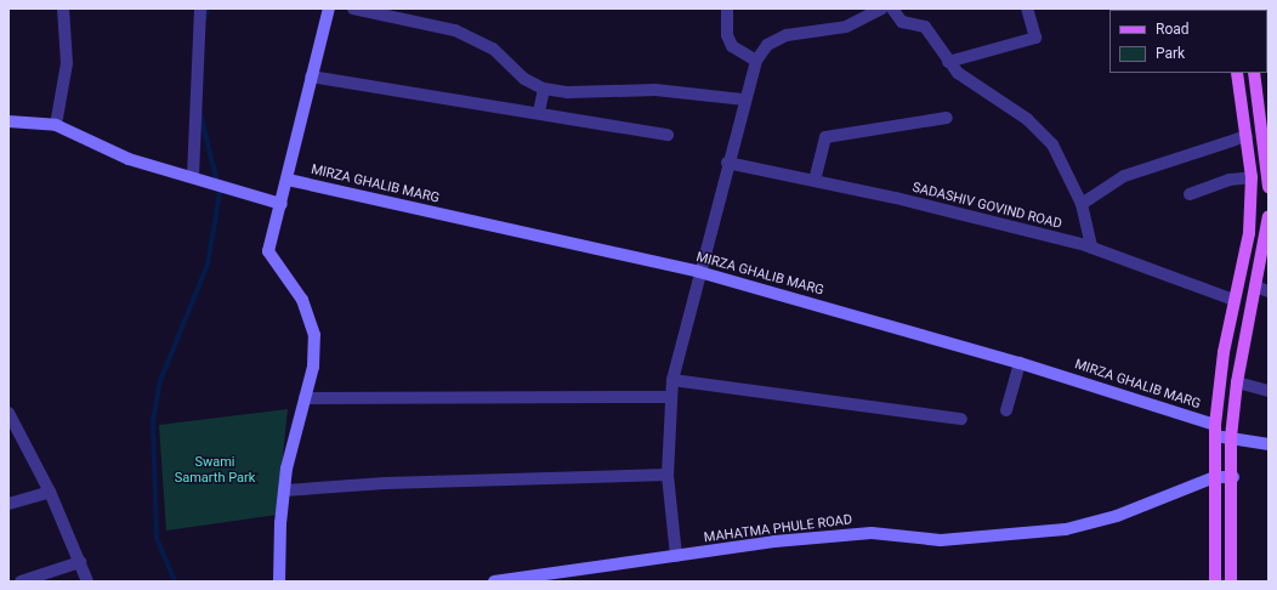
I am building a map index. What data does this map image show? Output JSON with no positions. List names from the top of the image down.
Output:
{
  "streets": {
    "street": ["MIRZA GHALIB MARG", "SADASHIV GOVIND ROAD", "MAHATMA PHULE ROAD"]
  },
  "parks": ["Swami Samarth Park"],
  "legend": ["Road", "Park"]
}
